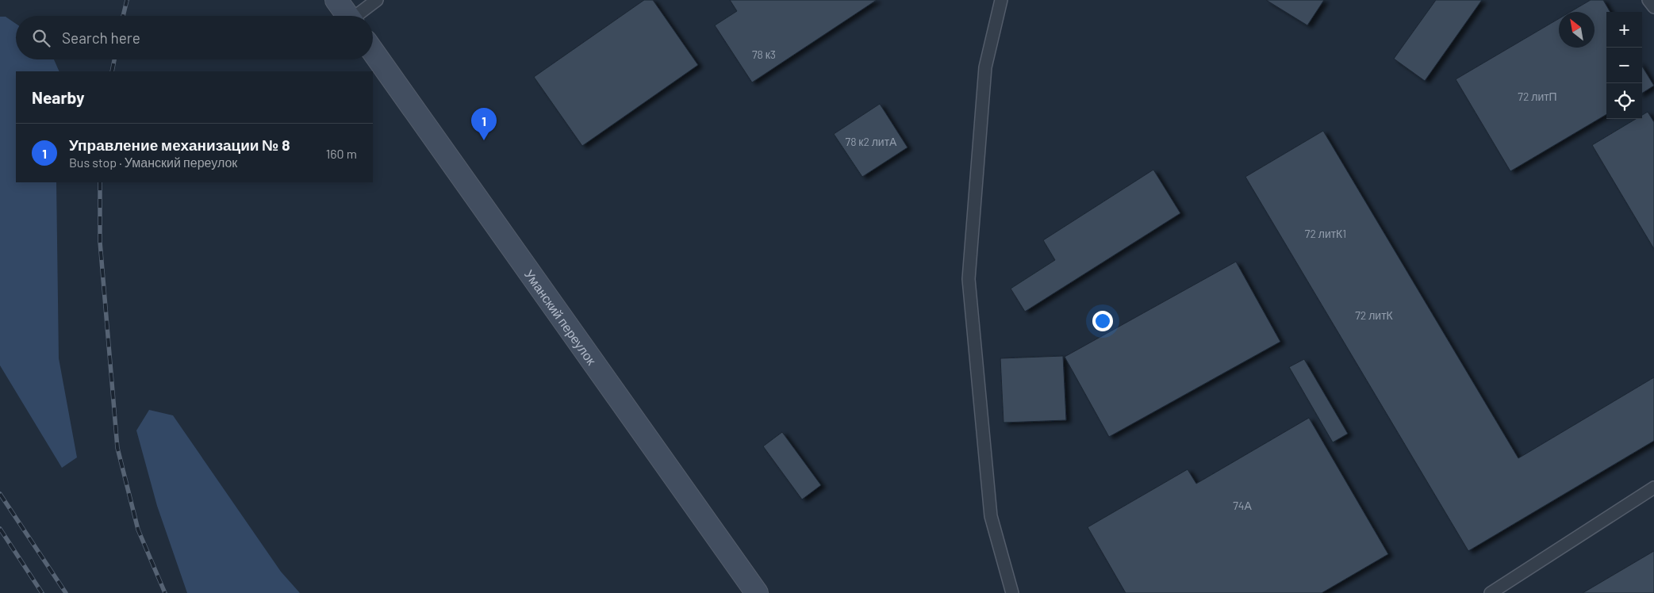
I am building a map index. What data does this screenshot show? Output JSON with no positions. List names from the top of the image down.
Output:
{
  "streets": {
    "street": ["Уманский переулок"]
  },
  "house_numbers": [
    "78 к3",
    "72 литП",
    "78 к2 литА",
    "72 литК1",
    "72 литК",
    "74А"
  ],
  "north": "top left",
  "page": {
    "map_buttons": ["+", "−"],
    "search": "Search here",
    "heading": "Nearby",
    "pins": "1",
    "list": [
      {
        "mark": "1",
        "name": "Управление механизации № 8",
        "note": "Bus stop · Уманский переулок",
        "value": "160 m"
      }
    ]
  }
}
